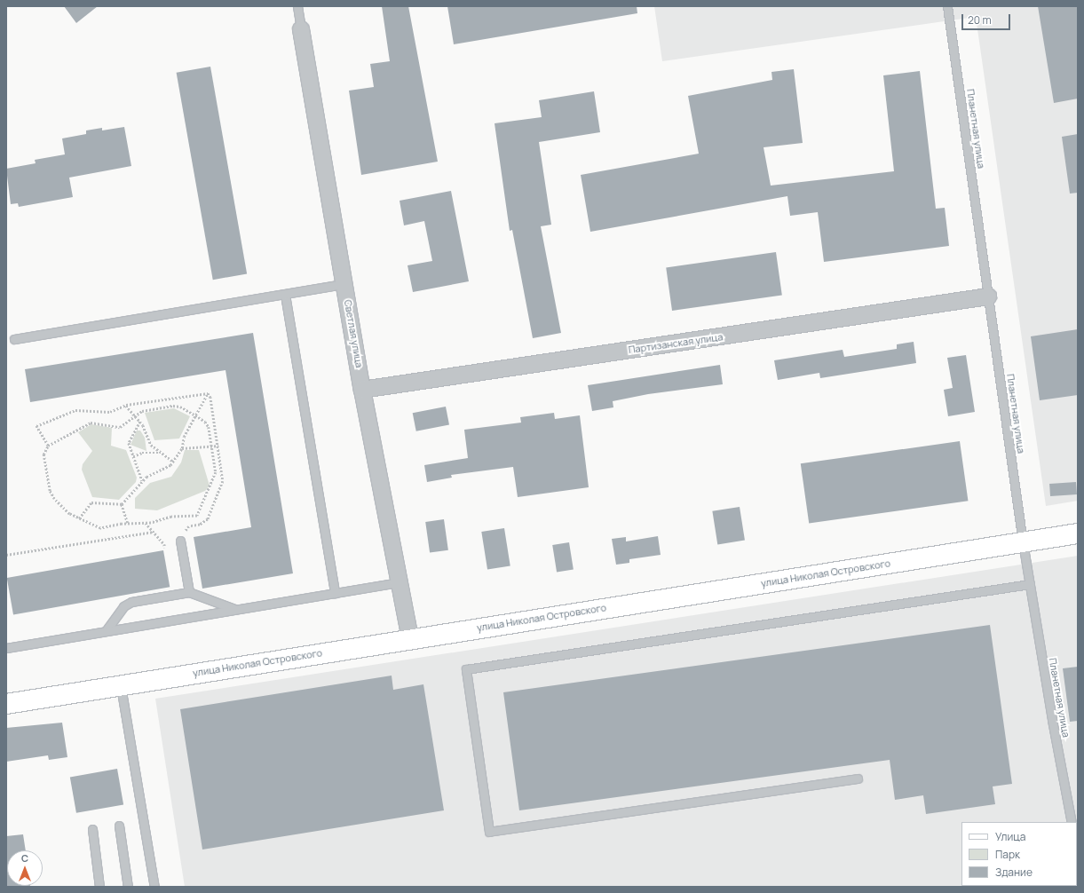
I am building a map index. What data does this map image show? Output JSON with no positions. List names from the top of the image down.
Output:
{
  "streets": {
    "street": ["Светлая улица", "Партизанская улица", "улица Николая Островского"],
    "lane": ["Планетная улица"]
  },
  "crossings": [
    ["Планетная улица", "Партизанская улица"],
    ["Планетная улица", "улица Николая Островского"],
    ["Светлая улица", "Партизанская улица"],
    ["Светлая улица", "улица Николая Островского"]
  ],
  "legend": ["Улица", "Парк", "Здание"],
  "scale_bar": "20 m",
  "north": "top"
}
